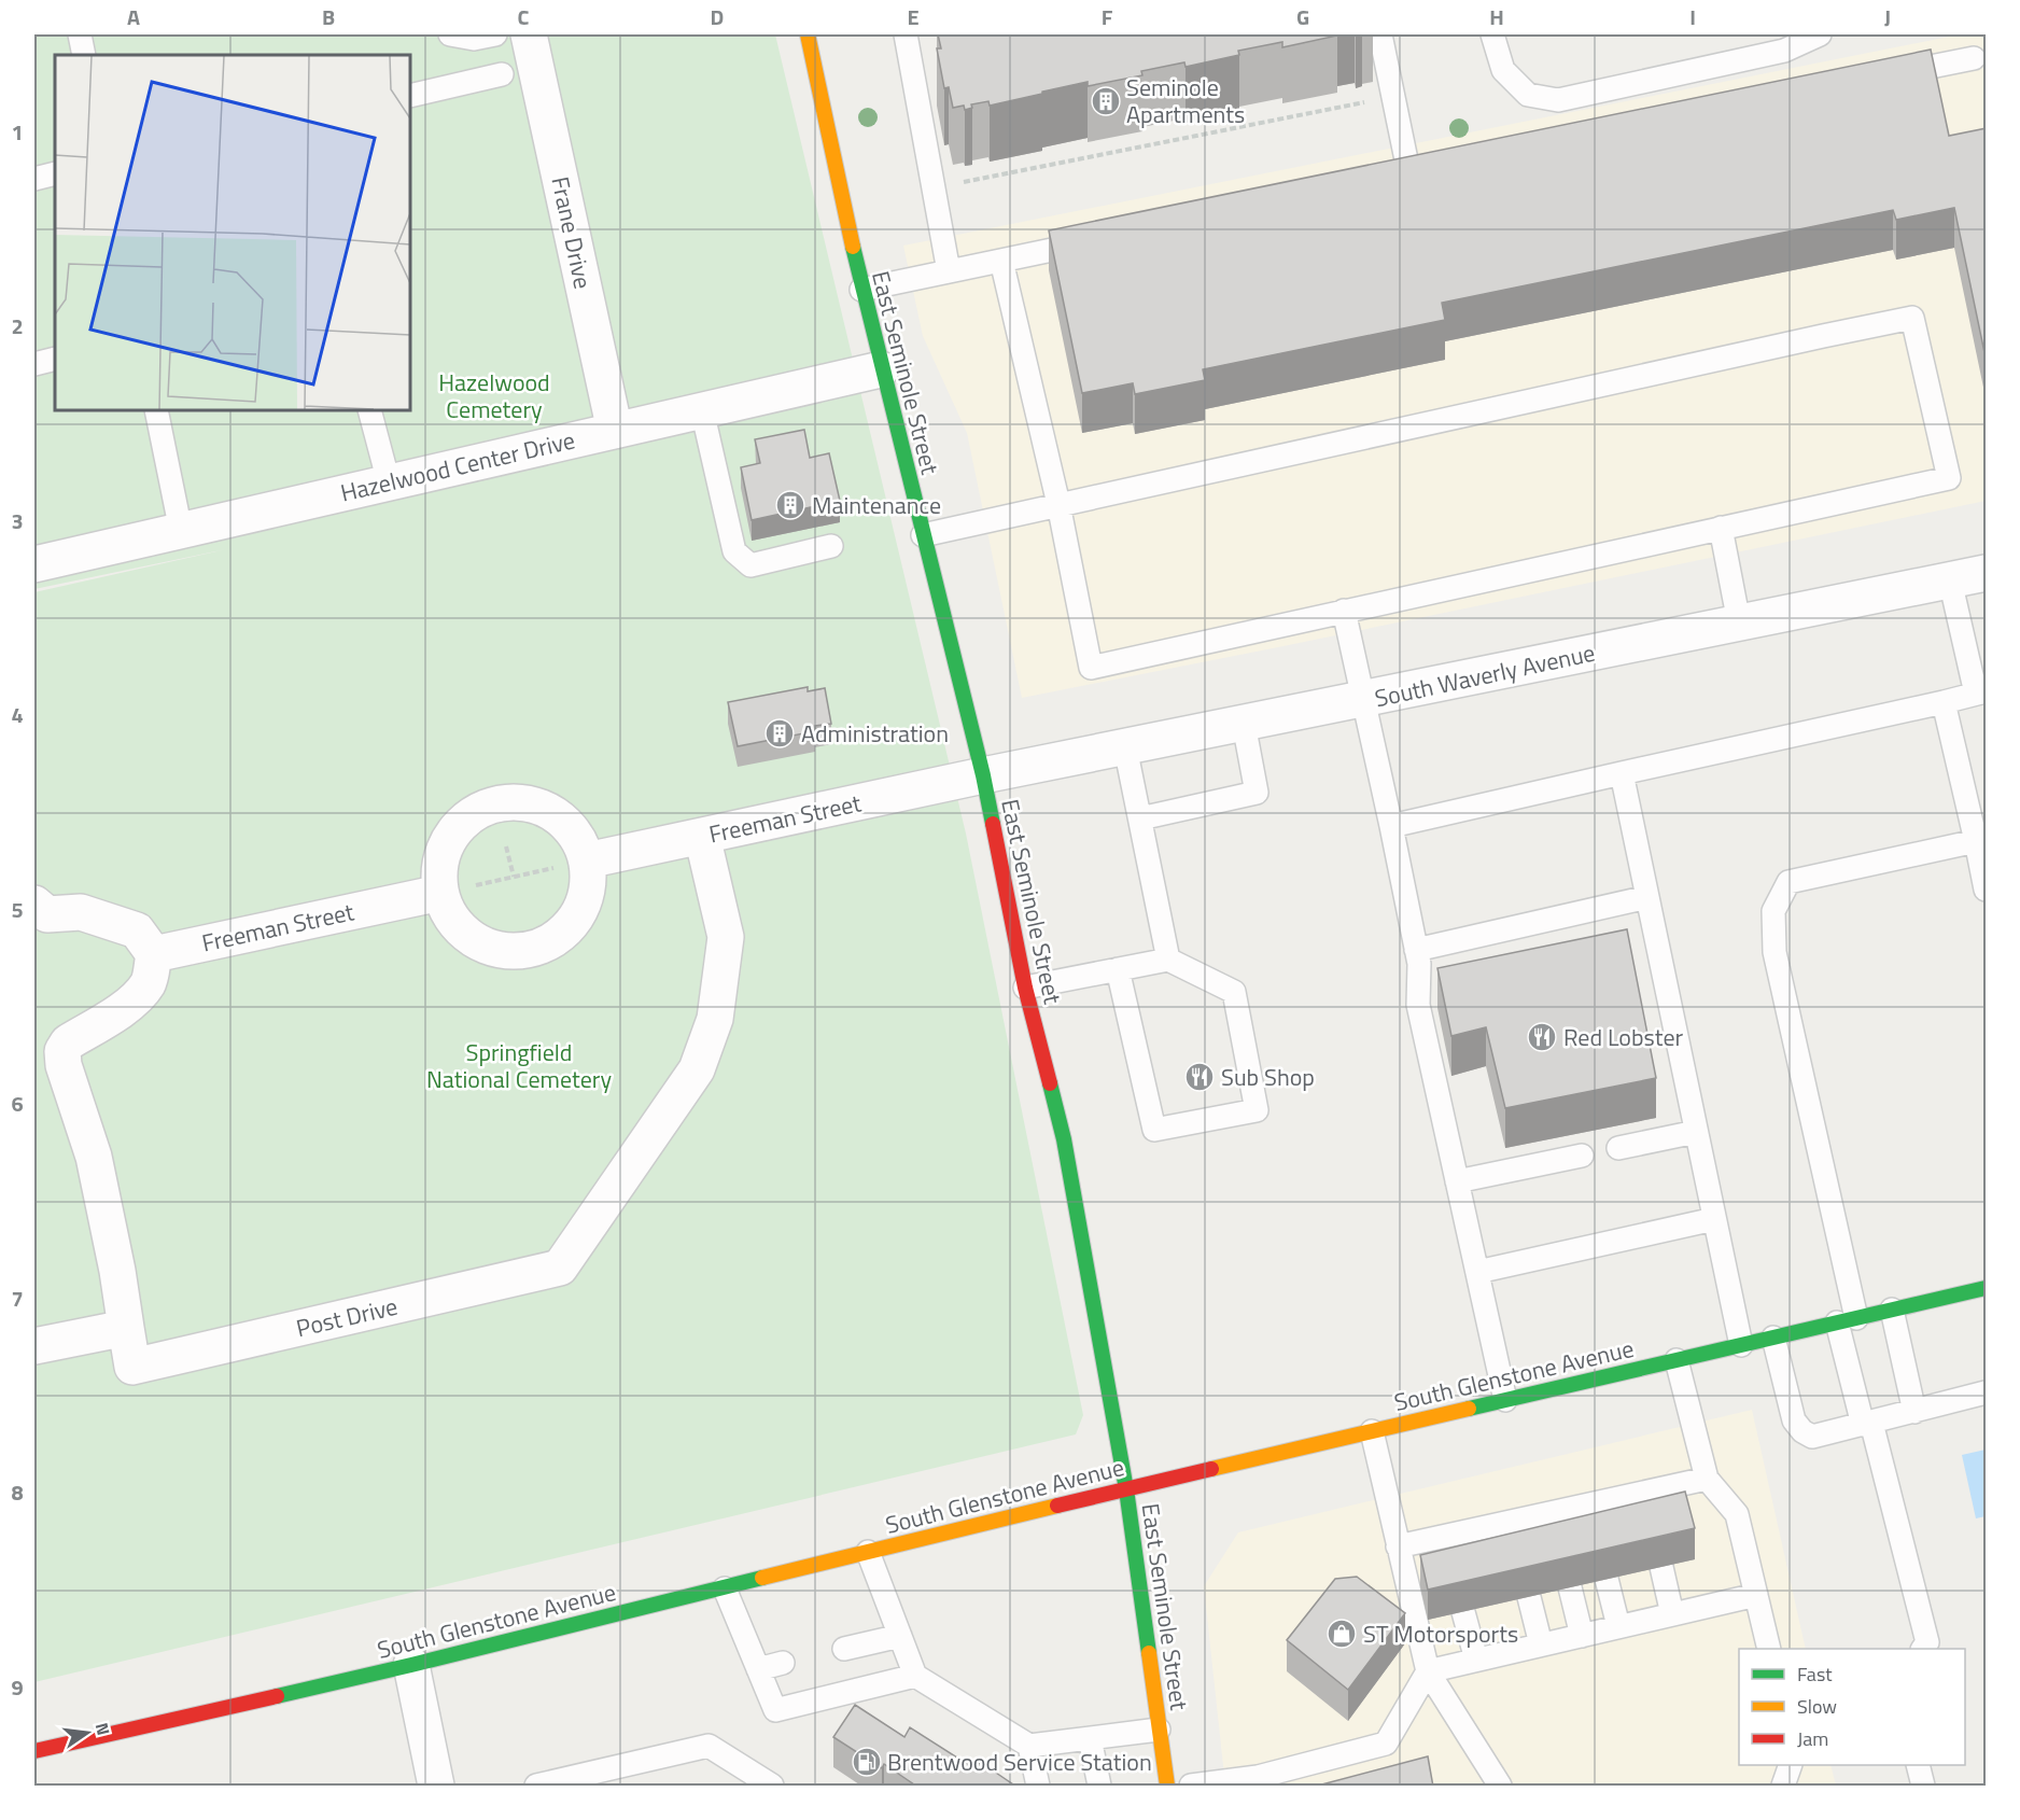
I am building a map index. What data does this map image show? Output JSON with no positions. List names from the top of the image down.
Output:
{
  "streets": {
    "main road": ["East Seminole Street", "South Glenstone Avenue"],
    "street": [
      "Frane Drive",
      "Hazelwood Center Drive",
      "South Waverly Avenue",
      "Freeman Street",
      "Post Drive"
    ]
  },
  "crossings": [
    ["Frane Drive", "Hazelwood Center Drive"],
    ["East Seminole Street", "Hazelwood Center Drive"],
    ["East Seminole Street", "South Waverly Avenue"],
    ["East Seminole Street", "Freeman Street"],
    ["East Seminole Street", "South Glenstone Avenue"],
    ["South Waverly Avenue", "Freeman Street"],
    ["Freeman Street", "Post Drive"]
  ],
  "parks": ["Hazelwood Cemetery", "Springfield National Cemetery"],
  "places": {
    "building": ["Seminole Apartments", "Maintenance", "Administration"],
    "restaurant": ["Red Lobster", "Sub Shop"],
    "shop": ["ST Motorsports"],
    "fuel station": ["Brentwood Service Station"]
  },
  "legend": ["Fast", "Slow", "Jam"],
  "north": "right",
  "grid": {
    "columns": [
      "A",
      "B",
      "C",
      "D",
      "E",
      "F",
      "G",
      "H",
      "I",
      "J"
    ],
    "rows": [
      "1",
      "2",
      "3",
      "4",
      "5",
      "6",
      "7",
      "8",
      "9"
    ]
  }
}
